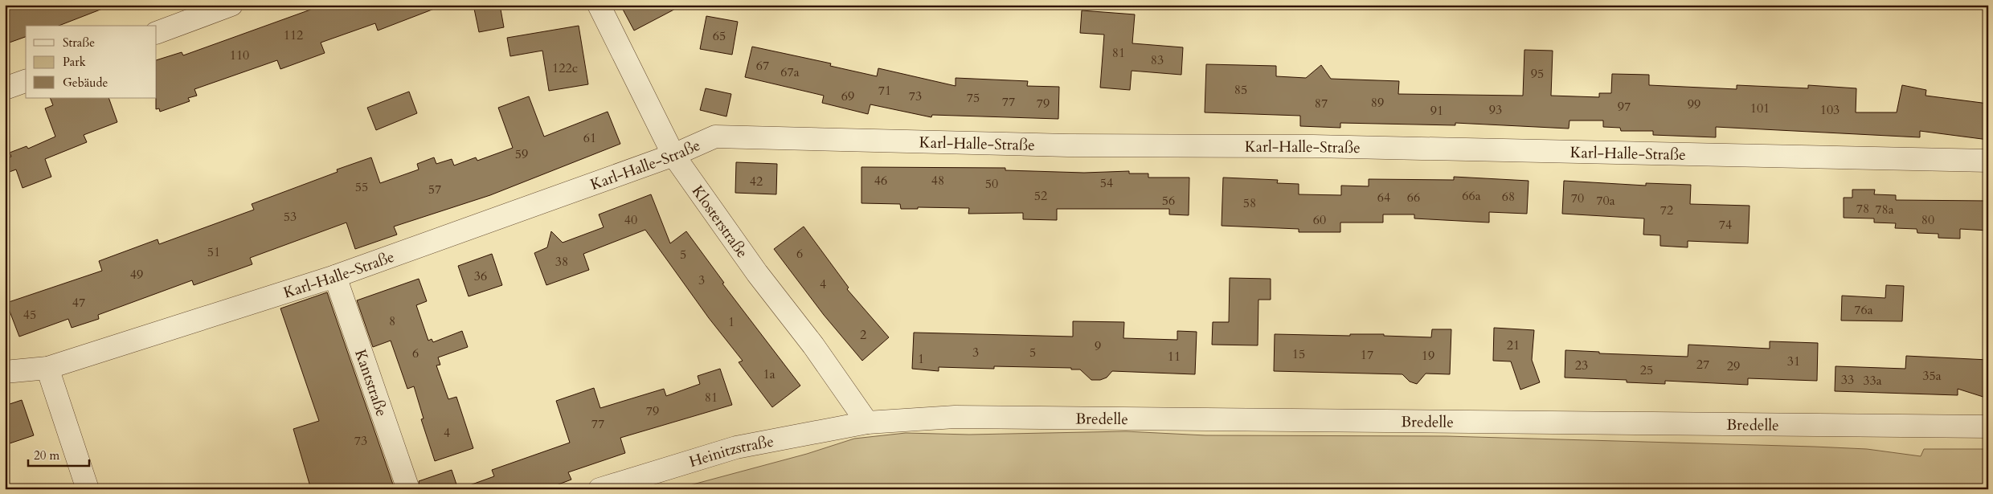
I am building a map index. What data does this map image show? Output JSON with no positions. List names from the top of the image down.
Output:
{
  "streets": {
    "street": [
      "Karl-Halle-Straße",
      "Klosterstraße",
      "Kantstraße",
      "Bredelle",
      "Heinitzstraße"
    ]
  },
  "crossings": [
    ["Karl-Halle-Straße", "Klosterstraße"],
    ["Karl-Halle-Straße", "Kantstraße"],
    ["Klosterstraße", "Bredelle"],
    ["Klosterstraße", "Heinitzstraße"],
    ["Bredelle", "Heinitzstraße"]
  ],
  "house_numbers": [
    "112",
    "65",
    "81",
    "110",
    "83",
    "67",
    "122c",
    "67a",
    "95",
    "85",
    "71",
    "69",
    "73",
    "75",
    "77",
    "89",
    "79",
    "87",
    "99",
    "97",
    "101",
    "93",
    "103",
    "91",
    "61",
    "59",
    "46",
    "48",
    "42",
    "54",
    "50",
    "55",
    "57",
    "52",
    "66a",
    "68",
    "64",
    "66",
    "70",
    "56",
    "70a",
    "58",
    "78",
    "78a",
    "72",
    "53",
    "40",
    "60",
    "80",
    "74",
    "51",
    "6",
    "5",
    "38",
    "49",
    "36",
    "3",
    "4",
    "47",
    "76a",
    "45",
    "8",
    "1",
    "2",
    "21",
    "9",
    "3",
    "5",
    "6",
    "15",
    "17",
    "19",
    "11",
    "1",
    "31",
    "27",
    "23",
    "29",
    "25",
    "1a",
    "35a",
    "33",
    "33a",
    "81",
    "79",
    "77",
    "4",
    "73"
  ],
  "legend": ["Straße", "Park", "Gebäude"],
  "scale_bar": "20 m"
}
